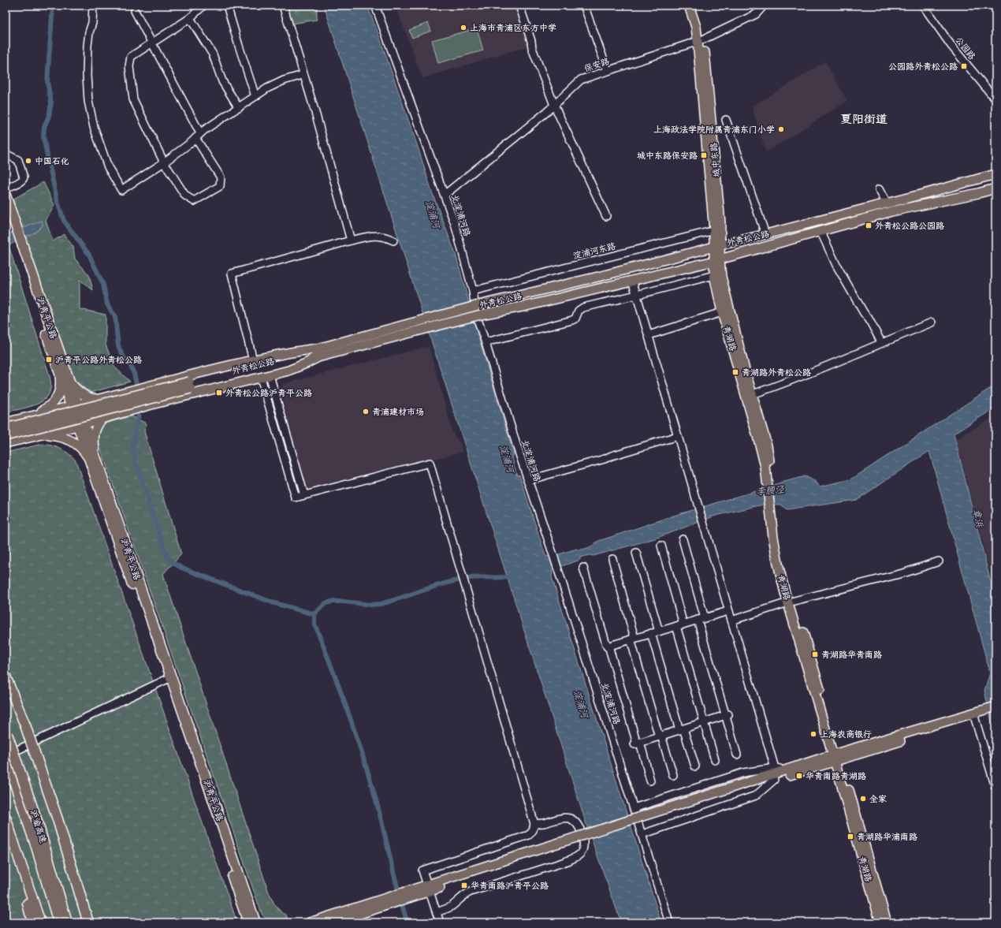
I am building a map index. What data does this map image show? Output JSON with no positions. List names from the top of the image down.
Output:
{
  "streets": {
    "highway": ["沪青平公路", "沪渝高速"],
    "main road": ["城中东路", "外青松公路", "青湖路"],
    "street": [
      "公园路",
      "保安路",
      "北淀浦河路",
      "淀浦河东路"
    ]
  },
  "crossings": [
    ["保安路", "城中东路"],
    ["保安路", "北淀浦河路"],
    ["城中东路", "外青松公路"],
    ["城中东路", "淀浦河东路"],
    ["城中东路", "青湖路"],
    ["北淀浦河路", "淀浦河东路"],
    ["外青松公路", "青湖路"]
  ],
  "districts": ["夏阳街道"],
  "water": ["淀浦河", "李腰泾", "章浜"],
  "places": {
    "other": [
      "上海市青浦区东方中学",
      "上海政法学院附属青浦东门小学",
      "中国石化",
      "青浦建材市场",
      "上海农商银行",
      "全家"
    ],
    "transit": [
      "公园路外青松公路",
      "城中东路保安路",
      "外青松公路公园路",
      "沪青平公路外青松公路",
      "青湖路外青松公路",
      "外青松公路沪青平公路",
      "青湖路华青南路",
      "华青南路青湖路",
      "青湖路华浦南路",
      "华青南路沪青平公路"
    ]
  }
}
